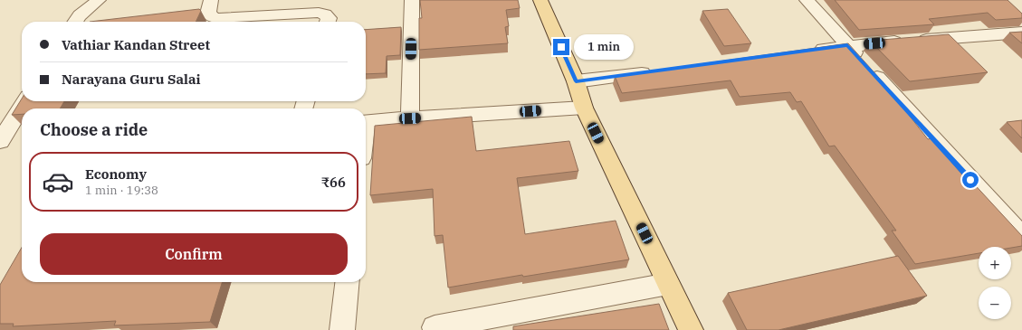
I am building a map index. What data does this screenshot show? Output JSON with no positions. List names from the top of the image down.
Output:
{
  "page": {
    "banner": ["Vathiar Kandan Street", "Narayana Guru Salai"],
    "bubble": "1 min",
    "heading": "Choose a ride",
    "list": [
      {
        "name": "Economy",
        "note": "1 min · 19:38",
        "value": "₹66"
      }
    ],
    "buttons": "Confirm",
    "map_buttons": ["+", "−"]
  }
}
